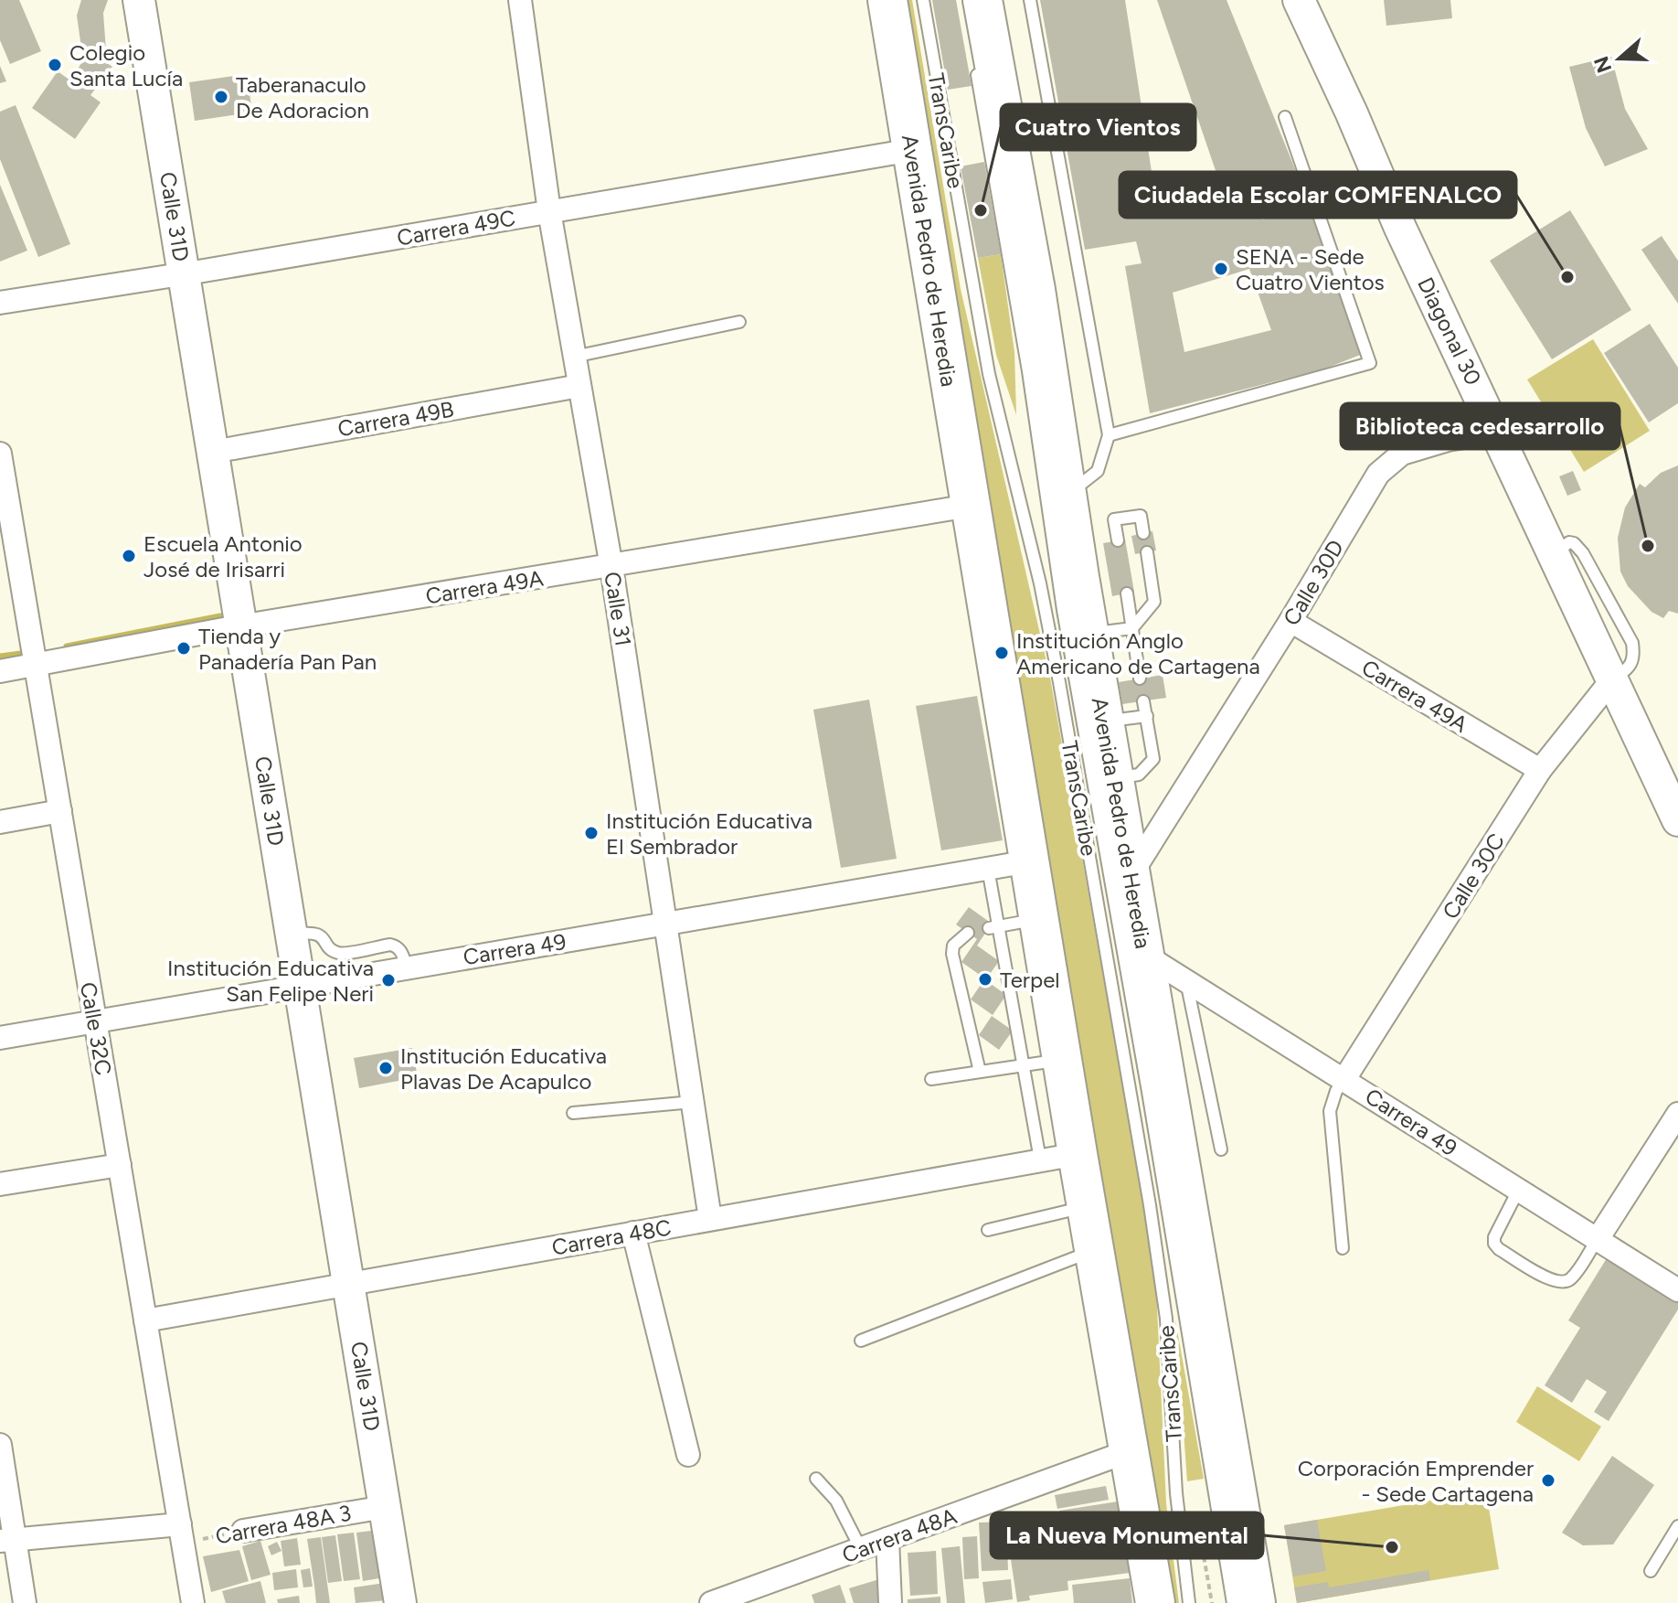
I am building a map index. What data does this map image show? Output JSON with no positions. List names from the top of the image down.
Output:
{
  "streets": {
    "highway": ["Avenida Pedro de Heredia"],
    "street": [
      "Calle 31D",
      "Carrera 49C",
      "Diagonal 30",
      "Carrera 49B",
      "Calle 30D",
      "Carrera 49A",
      "Calle 31",
      "Calle 30C",
      "Carrera 49",
      "Calle 32C",
      "Carrera 48C",
      "Carrera 48A 3",
      "Carrera 48A"
    ],
    "lane": ["TransCaribe"]
  },
  "crossings": [
    ["Calle 31D", "Carrera 49C"],
    ["Calle 31D", "Carrera 49B"],
    ["Calle 31D", "Carrera 49A"],
    ["Calle 31D", "Carrera 49"],
    ["Calle 31D", "Carrera 48C"],
    ["Calle 31D", "Carrera 48A 3"],
    ["Carrera 49C", "Avenida Pedro de Heredia"],
    ["Carrera 49C", "Calle 31"],
    ["Avenida Pedro de Heredia", "Calle 30D"],
    ["Avenida Pedro de Heredia", "Carrera 49A"],
    ["Avenida Pedro de Heredia", "Carrera 49"],
    ["Avenida Pedro de Heredia", "Carrera 48C"],
    ["Avenida Pedro de Heredia", "Carrera 48A"],
    ["Diagonal 30", "Calle 30D"],
    ["Diagonal 30", "Calle 30C"],
    ["Carrera 49B", "Calle 31"],
    ["Calle 30D", "Carrera 49A"],
    ["Carrera 49A", "Calle 31"],
    ["Carrera 49A", "Calle 30C"],
    ["Carrera 49A", "Calle 32C"],
    ["Calle 31", "Carrera 49"],
    ["Calle 31", "Carrera 48C"],
    ["Calle 30C", "Carrera 49"],
    ["Carrera 49", "Calle 32C"],
    ["Calle 32C", "Carrera 48C"],
    ["Calle 32C", "Carrera 48A 3"]
  ],
  "places": [
    "Colegio Santa Lucía",
    "Taberanaculo De Adoracion",
    "Cuatro Vientos",
    "SENA - Sede Cuatro Vientos",
    "Ciudadela Escolar COMFENALCO",
    "Biblioteca cedesarrollo",
    "Escuela Antonio José de Irisarri",
    "Tienda y Panadería Pan Pan",
    "Institución Anglo Americano de Cartagena",
    "Institución Educativa El Sembrador",
    "Terpel",
    "Institución Educativa San Felipe Neri",
    "Institución Educativa Plavas De Acapulco",
    "Corporación Emprender - Sede Cartagena",
    "La Nueva Monumental"
  ],
  "north": "left"
}
